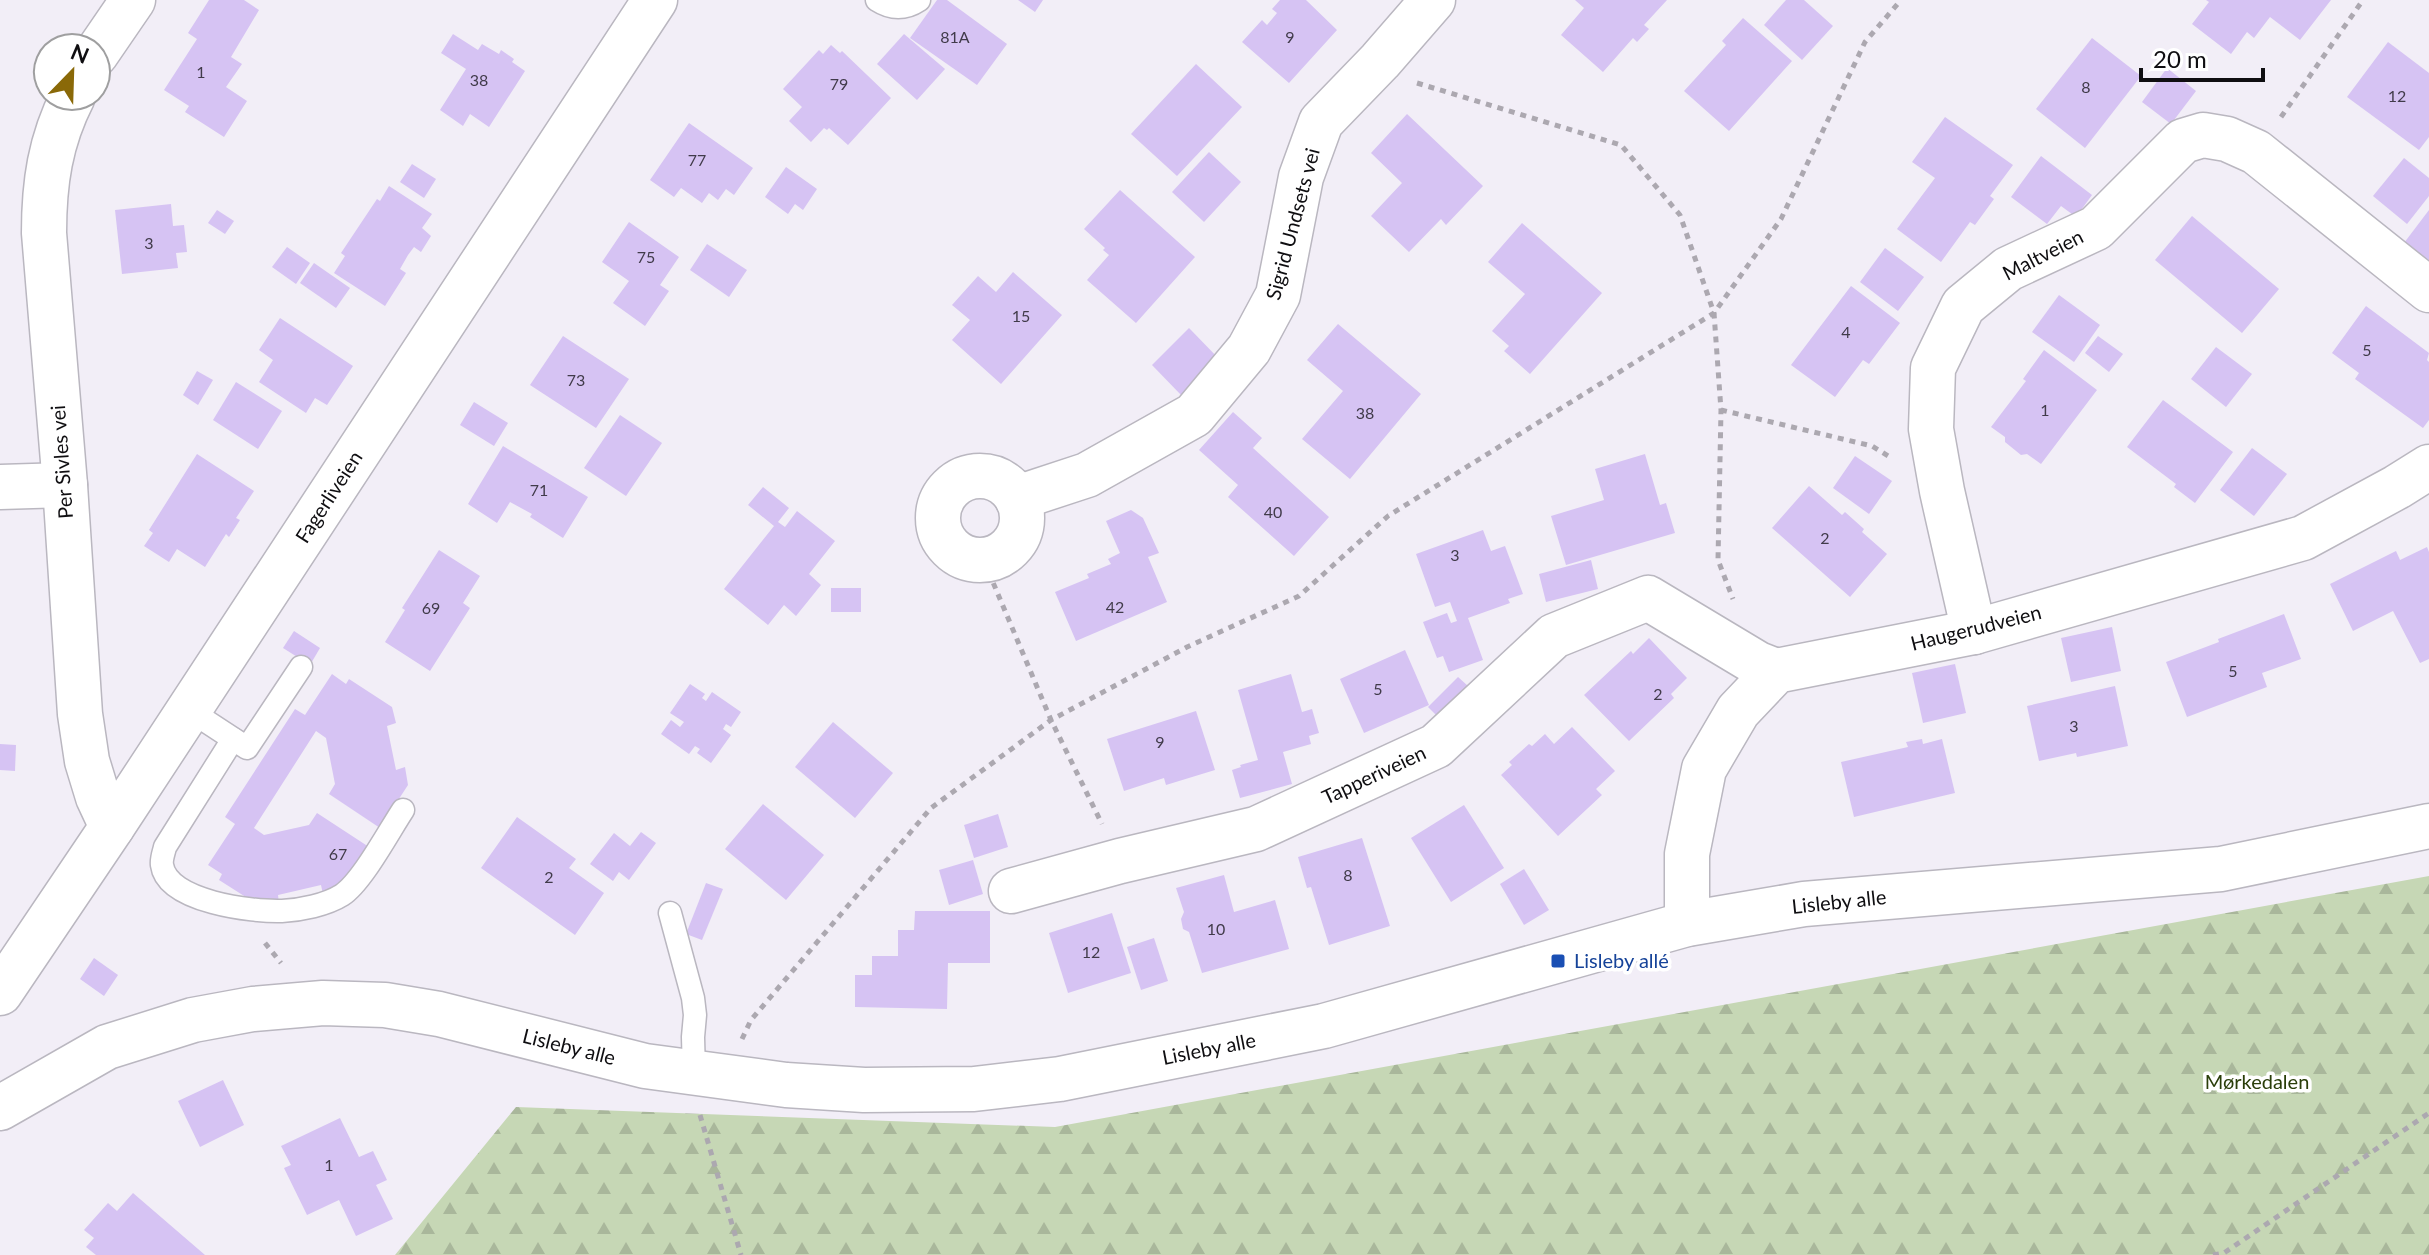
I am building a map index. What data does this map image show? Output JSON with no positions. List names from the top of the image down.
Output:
{
  "streets": {
    "street": [
      "Sigrid Undsets vei",
      "Maltveien",
      "Per Sivles vei",
      "Fagerliveien",
      "Haugerudveien",
      "Tapperiveien",
      "Lisleby alle"
    ]
  },
  "crossings": [
    ["Maltveien", "Haugerudveien"],
    ["Per Sivles vei", "Fagerliveien"],
    ["Haugerudveien", "Tapperiveien"]
  ],
  "parks": ["Mørkedalen"],
  "places": {
    "transit": ["Lisleby allé"]
  },
  "house_numbers": [
    "81A",
    "9",
    "1",
    "38",
    "79",
    "8",
    "12",
    "77",
    "3",
    "75",
    "15",
    "4",
    "5",
    "73",
    "1",
    "38",
    "71",
    "40",
    "2",
    "3",
    "42",
    "69",
    "5",
    "5",
    "2",
    "3",
    "9",
    "67",
    "8",
    "2",
    "10",
    "12",
    "1"
  ],
  "scale_bar": "20 m",
  "north": "top right"
}
